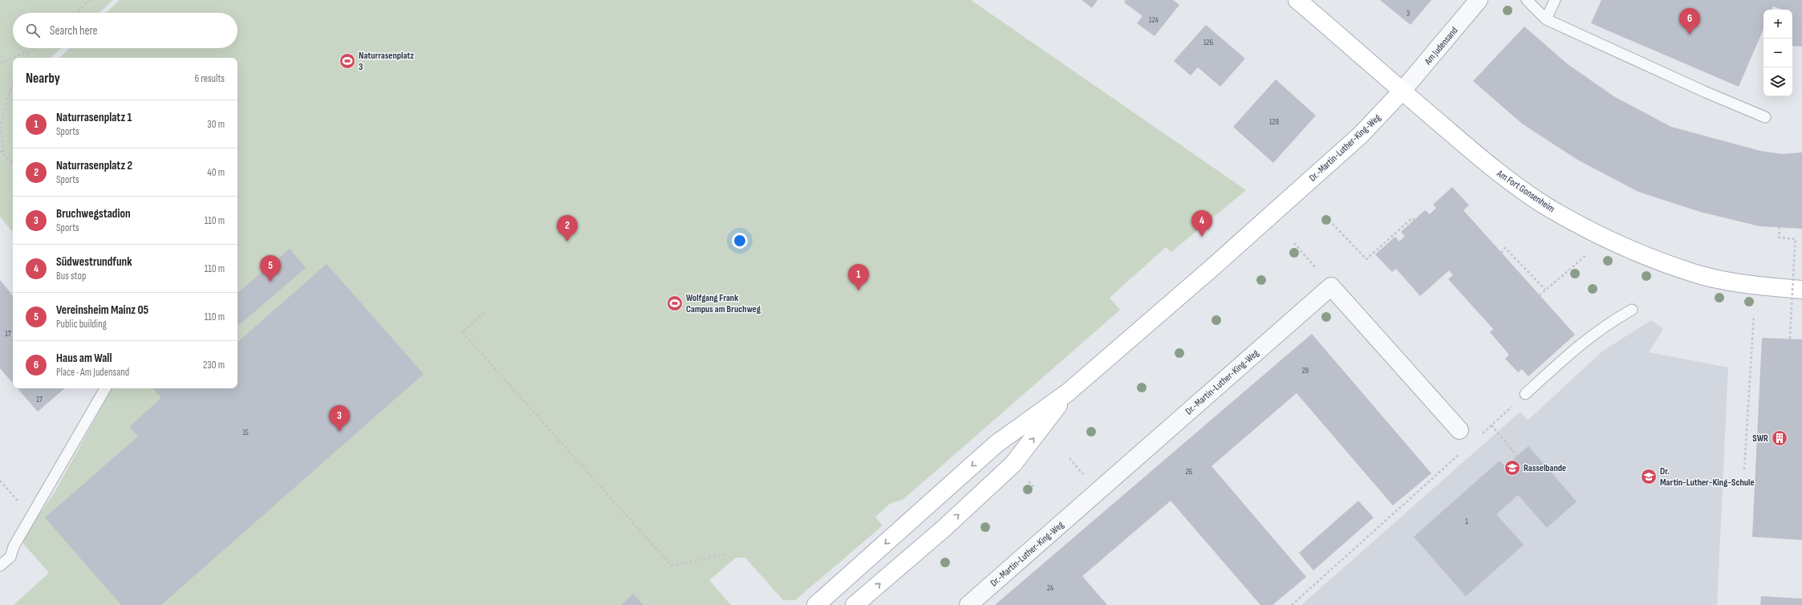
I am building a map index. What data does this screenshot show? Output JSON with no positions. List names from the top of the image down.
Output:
{
  "streets": {
    "street": ["Am Judensand", "Dr.-Martin-Luther-King-Weg", "Am Fort Gonsenheim"]
  },
  "crossings": [
    ["Am Judensand", "Dr.-Martin-Luther-King-Weg"],
    ["Am Judensand", "Am Fort Gonsenheim"],
    ["Dr.-Martin-Luther-King-Weg", "Am Fort Gonsenheim"]
  ],
  "places": {
    "sports": ["Naturrasenplatz 3", "Wolfgang Frank Campus am Bruchweg"],
    "building": ["SWR"],
    "school or university": ["Rasselbande", "Dr. Martin-Luther-King-Schule"]
  },
  "house_numbers": [
    "3",
    "124",
    "126",
    "128",
    "17",
    "28",
    "17",
    "15",
    "26",
    "1",
    "24"
  ],
  "page": {
    "pins": [
      "6",
      "4",
      "2",
      "5",
      "1",
      "3"
    ],
    "map_buttons": ["+", "−"],
    "search": "Search here",
    "heading": ["Nearby", "6 results"],
    "list": [
      {
        "mark": "1",
        "name": "Naturrasenplatz 1",
        "note": "Sports",
        "value": "30 m"
      },
      {
        "mark": "2",
        "name": "Naturrasenplatz 2",
        "note": "Sports",
        "value": "40 m"
      },
      {
        "mark": "3",
        "name": "Bruchwegstadion",
        "note": "Sports",
        "value": "110 m"
      },
      {
        "mark": "4",
        "name": "Südwestrundfunk",
        "note": "Bus stop",
        "value": "110 m"
      },
      {
        "mark": "5",
        "name": "Vereinsheim Mainz 05",
        "note": "Public building",
        "value": "110 m"
      },
      {
        "mark": "6",
        "name": "Haus am Wall",
        "note": "Place · Am Judensand",
        "value": "230 m"
      }
    ]
  }
}
